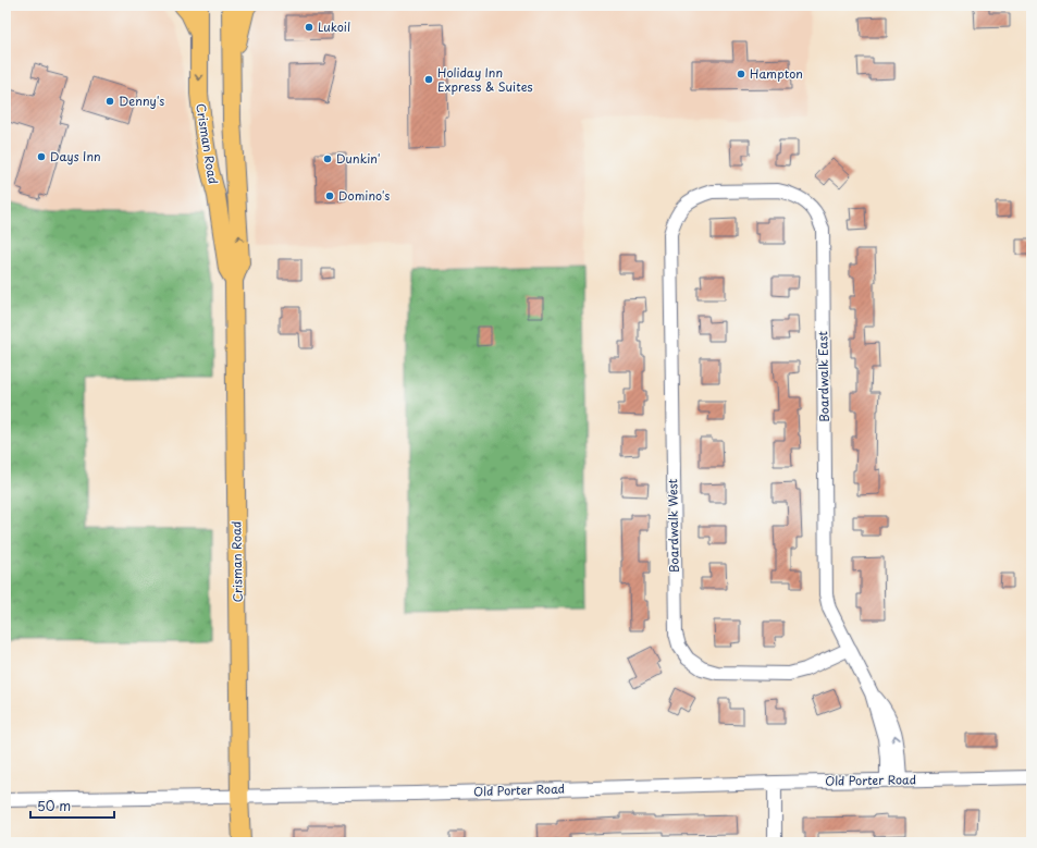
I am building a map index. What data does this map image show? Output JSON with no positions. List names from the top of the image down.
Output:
{
  "streets": {
    "main road": ["Crisman Road"],
    "street": ["Boardwalk East", "Boardwalk West", "Old Porter Road"]
  },
  "crossings": [
    ["Crisman Road", "Old Porter Road"],
    ["Boardwalk East", "Boardwalk West"],
    ["Boardwalk East", "Old Porter Road"]
  ],
  "places": [
    "Lukoil",
    "Hampton",
    "Holiday Inn Express & Suites",
    "Denny's",
    "Days Inn",
    "Dunkin'",
    "Domino's"
  ],
  "scale_bar": "50 m"
}
